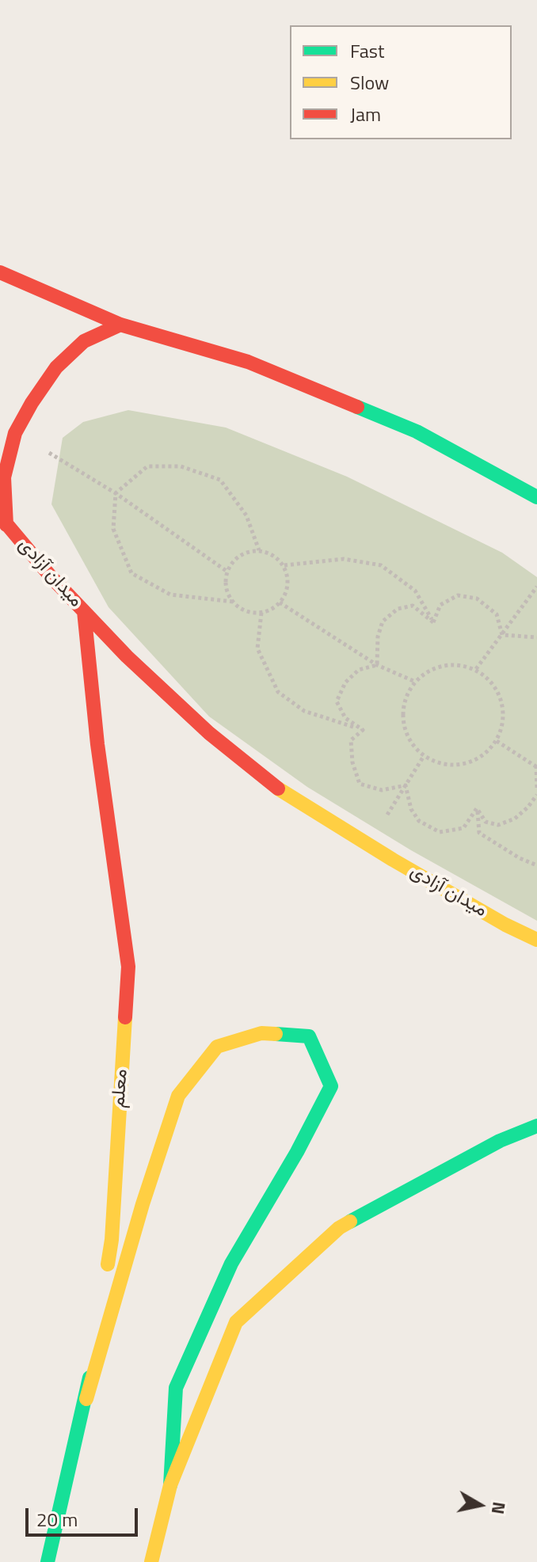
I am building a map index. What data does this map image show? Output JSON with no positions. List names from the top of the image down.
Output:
{
  "streets": {
    "main road": ["میدان آزادی", "معلم"]
  },
  "crossings": [
    ["میدان آزادی", "معلم"]
  ],
  "legend": ["Fast", "Slow", "Jam"],
  "scale_bar": "20 m",
  "north": "right"
}
